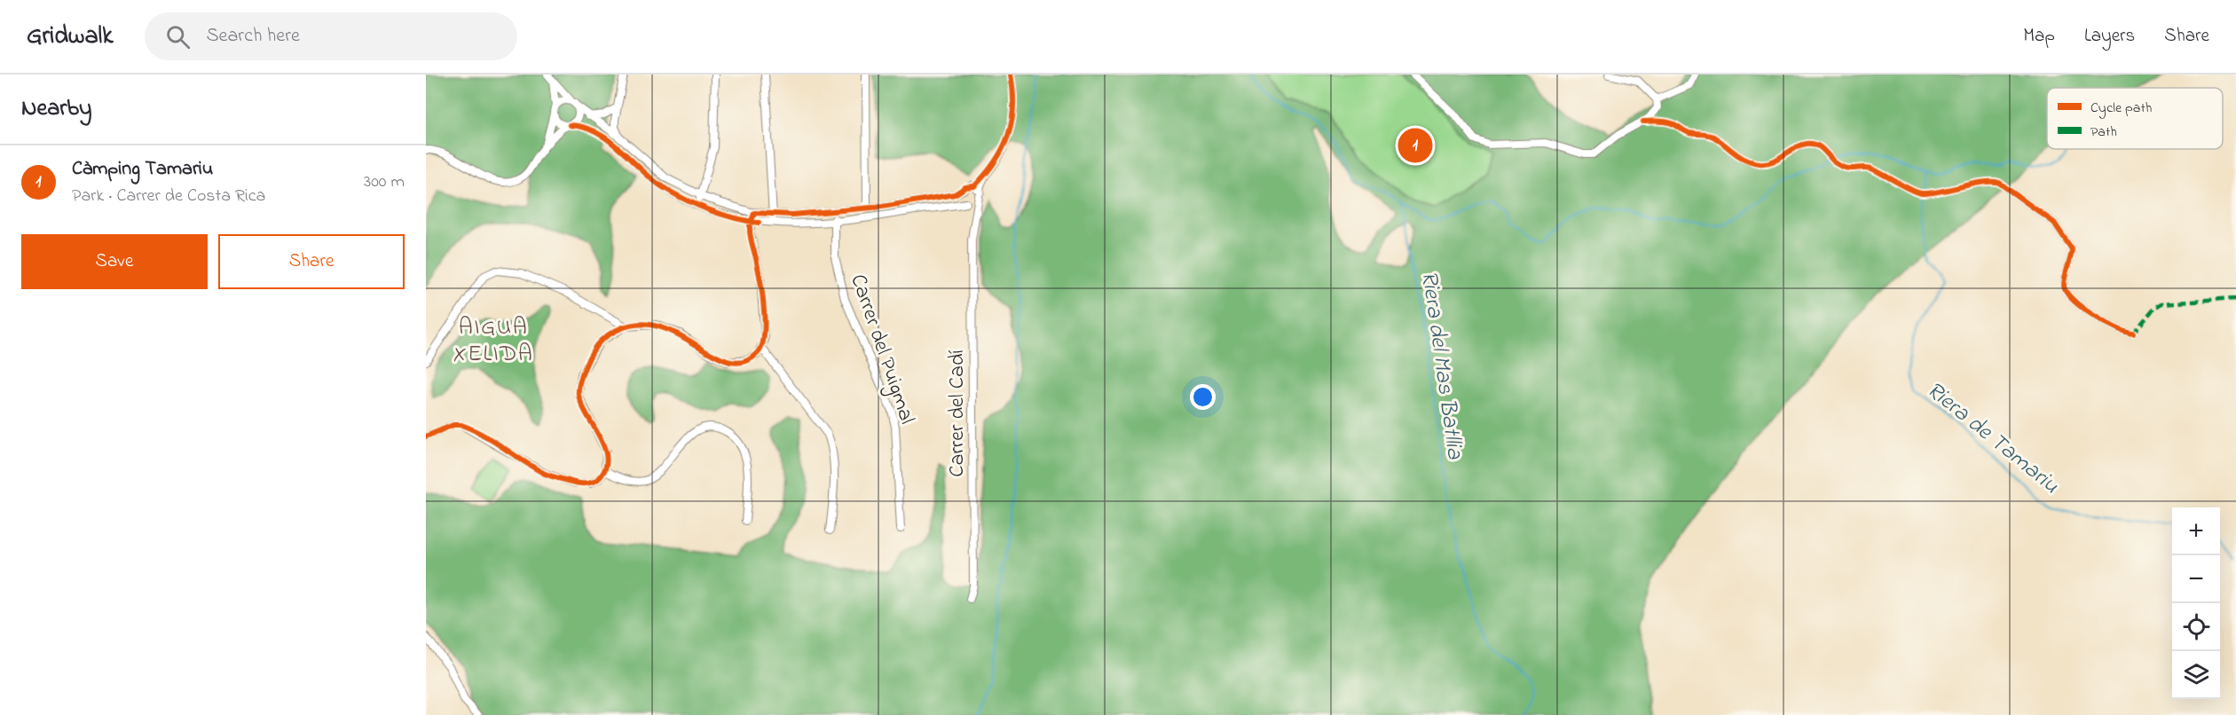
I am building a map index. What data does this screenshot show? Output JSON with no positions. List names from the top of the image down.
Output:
{
  "streets": {
    "street": ["Carrer del Puigmal", "Carrer del Cadí"]
  },
  "districts": ["AIGUA XELIDA"],
  "water": ["Riera del Mas Batllia", "Riera de Tamariu"],
  "legend": ["Cycle path", "Path"],
  "page": {
    "header": "Gridwalk",
    "search": "Search here",
    "nav": ["Map", "Layers", "Share"],
    "heading": "Nearby",
    "pins": "1",
    "list": [
      {
        "mark": "1",
        "name": "Càmping Tamariu",
        "note": "Park · Carrer de Costa Rica",
        "value": "300 m"
      }
    ],
    "buttons": ["Save", "Share"],
    "map_buttons": ["+", "−"]
  }
}
